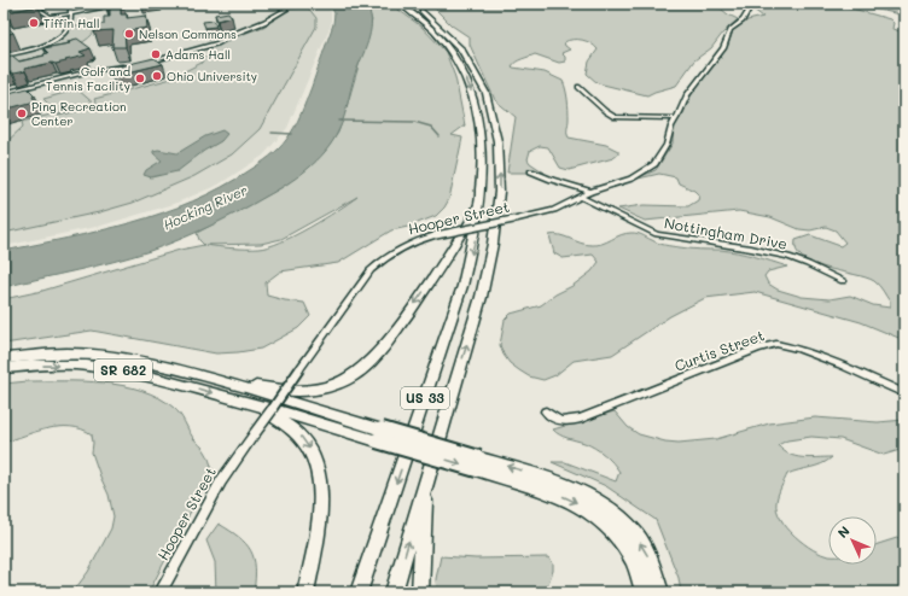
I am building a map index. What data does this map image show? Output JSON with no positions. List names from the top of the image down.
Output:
{
  "streets": {
    "highway": ["SR 682", "US 33"],
    "street": ["Hooper Street", "Nottingham Drive", "Curtis Street"]
  },
  "crossings": [
    ["Hooper Street", "Nottingham Drive"]
  ],
  "water": ["Hocking River"],
  "places": [
    "Tiffin Hall",
    "Nelson Commons",
    "Adams Hall",
    "Ohio University",
    "Golf and Tennis Facility",
    "Ping Recreation Center"
  ],
  "north": "top left"
}
